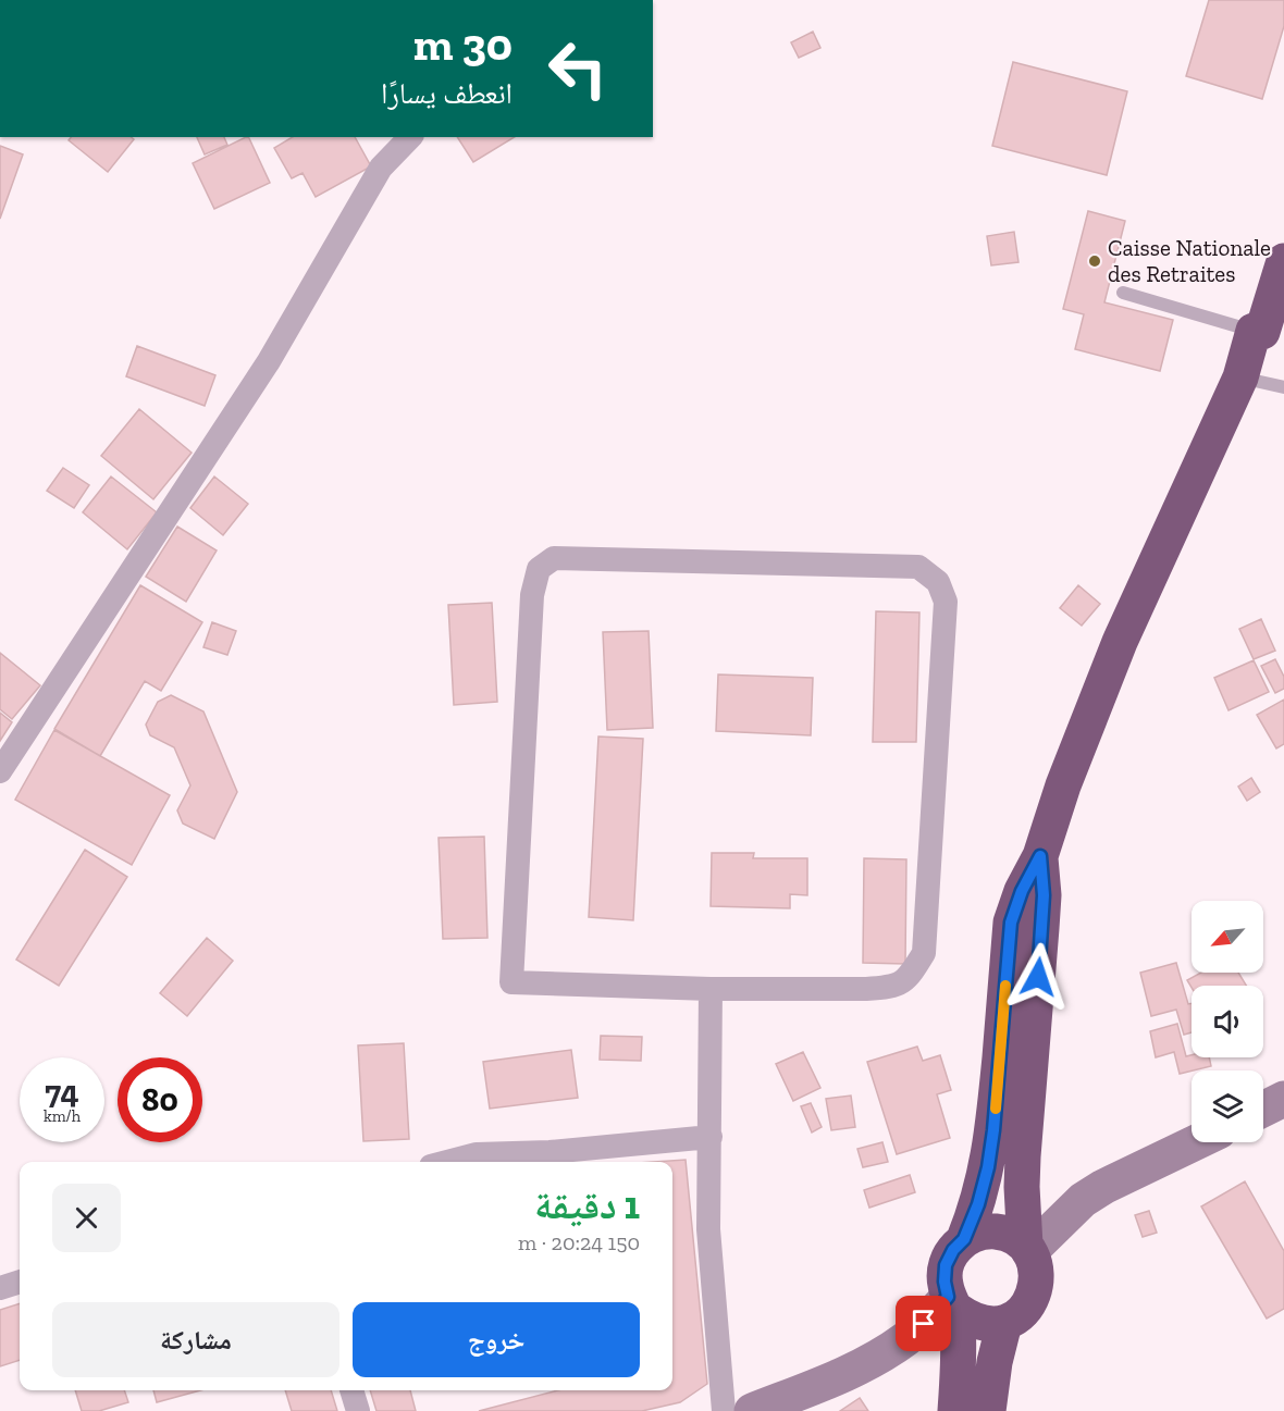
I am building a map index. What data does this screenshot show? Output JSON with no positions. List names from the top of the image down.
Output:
{
  "places": ["Caisse Nationale des Retraites"],
  "north": "bottom left",
  "page": {
    "turn": ["30 m", "انعطف يسارًا"],
    "speed": "74 km/h",
    "limit": "80",
    "heading": ["1 دقيقة", "150 m · 20:24"],
    "buttons": ["خروج", "مشاركة"]
  }
}
